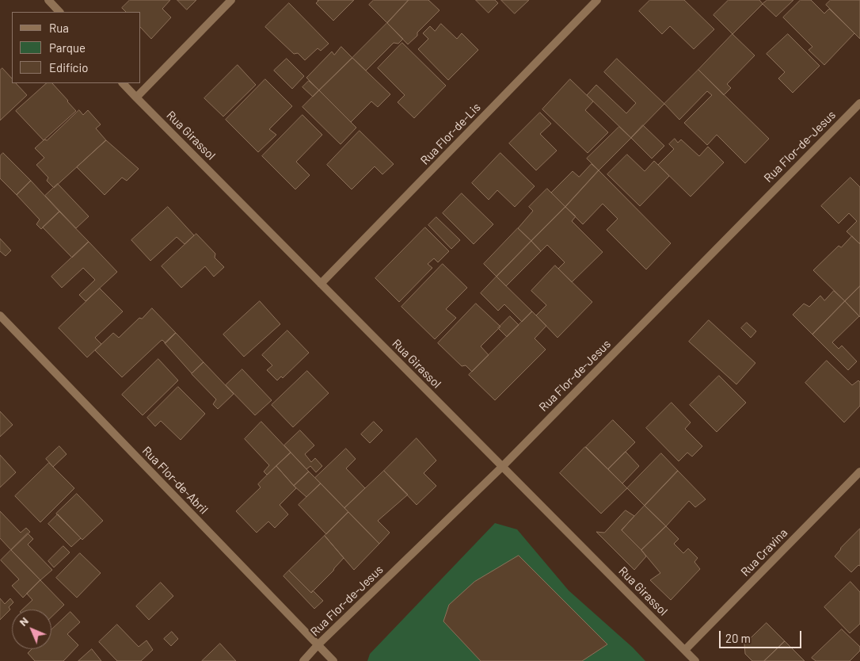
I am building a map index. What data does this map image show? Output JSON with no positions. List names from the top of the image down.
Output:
{
  "streets": {
    "street": [
      "Rua Flor-de-Lis",
      "Rua Girassol",
      "Rua Flor-de-Jesus",
      "Rua Flor-de-Abril",
      "Rua Cravina"
    ]
  },
  "crossings": [
    ["Rua Flor-de-Lis", "Rua Girassol"],
    ["Rua Girassol", "Rua Flor-de-Jesus"],
    ["Rua Girassol", "Rua Cravina"],
    ["Rua Flor-de-Jesus", "Rua Flor-de-Abril"]
  ],
  "legend": ["Rua", "Parque", "Edifício"],
  "scale_bar": "20 m",
  "north": "top left"
}
